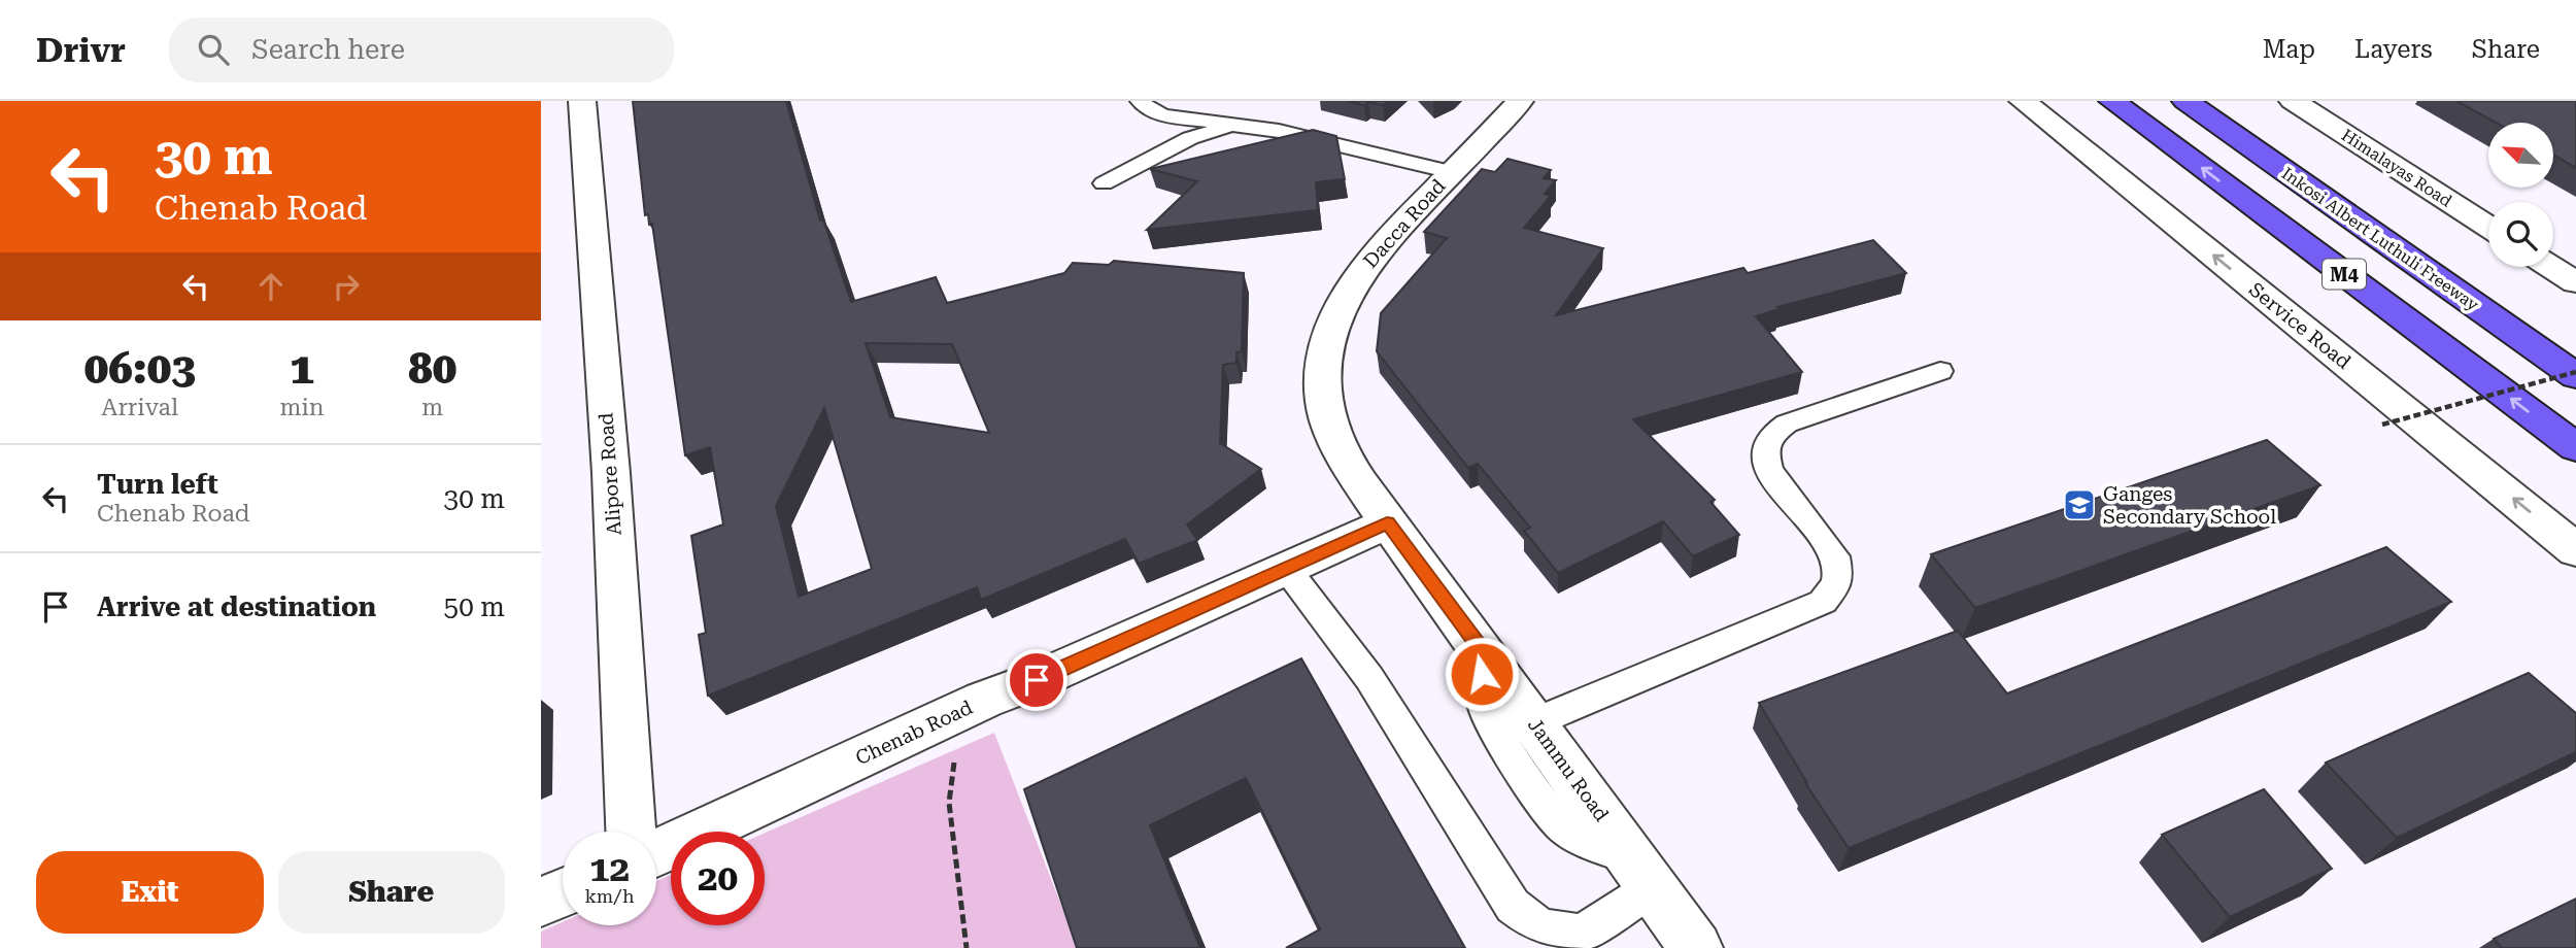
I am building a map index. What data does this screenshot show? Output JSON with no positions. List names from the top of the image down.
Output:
{
  "streets": {
    "highway": ["Inkosi Albert Luthuli Freeway", "M4"],
    "street": [
      "Himalayas Road",
      "Dacca Road",
      "Service Road",
      "Alipore Road",
      "Chenab Road",
      "Jammu Road"
    ]
  },
  "crossings": [
    ["Dacca Road", "Chenab Road"],
    ["Dacca Road", "Jammu Road"],
    ["Chenab Road", "Jammu Road"]
  ],
  "one_way": ["Service Road"],
  "places": {
    "school or university": ["Ganges Secondary School"]
  },
  "north": "top left",
  "page": {
    "header": "Drivr",
    "search": "Search here",
    "nav": ["Map", "Layers", "Share"],
    "turn": ["30 m", "Chenab Road"],
    "eta": [
      "06:03",
      "Arrival",
      "1",
      "min",
      "80",
      "m"
    ],
    "list": [
      {
        "name": "Turn left",
        "note": "Chenab Road",
        "value": "30 m"
      },
      {
        "name": "Arrive at destination",
        "value": "50 m"
      }
    ],
    "speed": "12 km/h",
    "limit": "20",
    "buttons": ["Exit", "Share"]
  }
}
